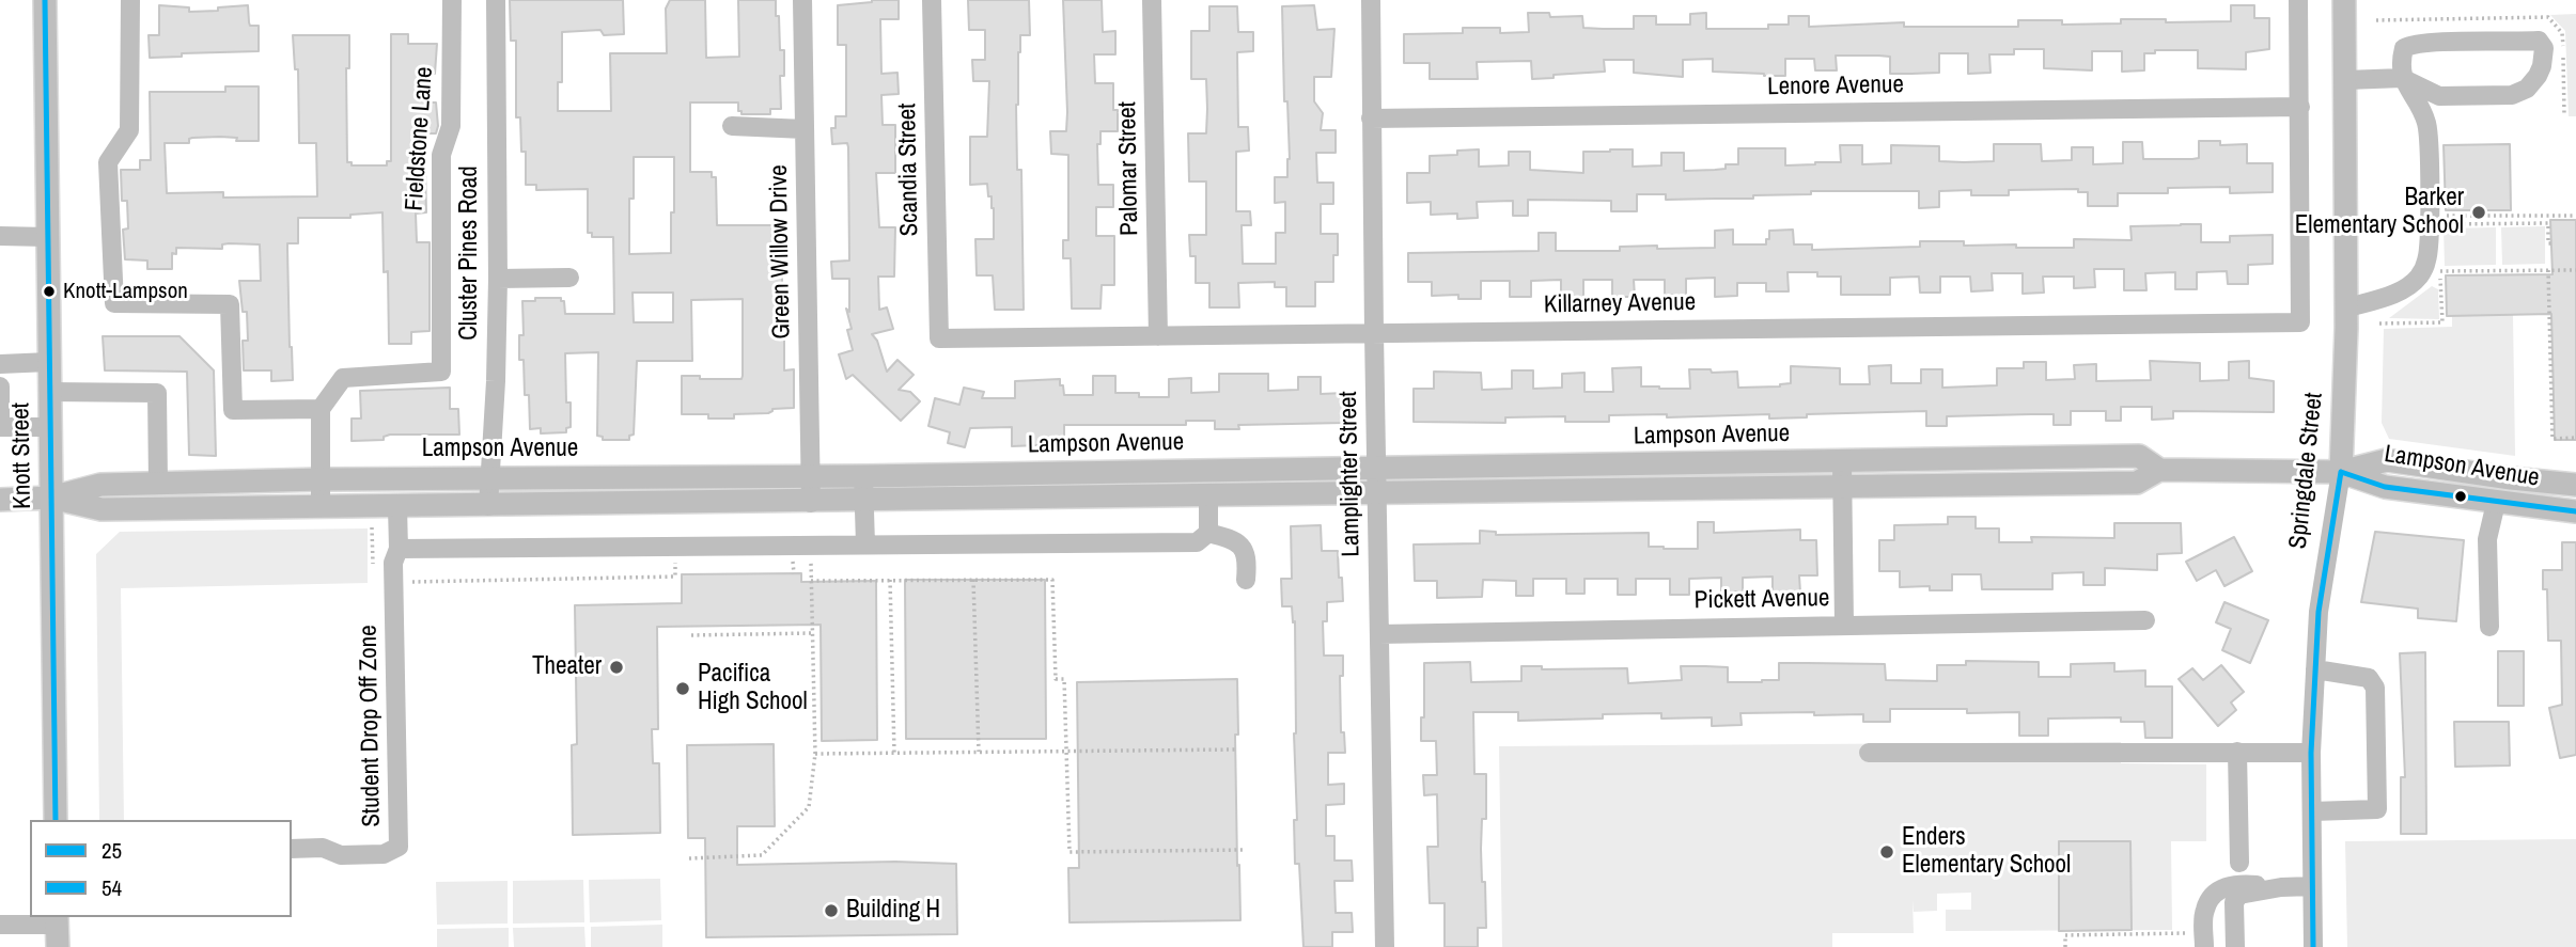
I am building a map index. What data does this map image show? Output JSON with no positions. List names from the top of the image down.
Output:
{
  "streets": {
    "main road": ["Lampson Avenue", "Knott Street", "Springdale Street"],
    "street": [
      "Lenore Avenue",
      "Fieldstone Lane",
      "Palomar Street",
      "Scandia Street",
      "Green Willow Drive",
      "Cluster Pines Road",
      "Killarney Avenue",
      "Lamplighter Street",
      "Pickett Avenue",
      "Student Drop Off Zone"
    ]
  },
  "crossings": [
    ["Lenore Avenue", "Killarney Avenue"],
    ["Lenore Avenue", "Lamplighter Street"],
    ["Palomar Street", "Killarney Avenue"],
    ["Scandia Street", "Killarney Avenue"],
    ["Green Willow Drive", "Lampson Avenue"],
    ["Cluster Pines Road", "Lampson Avenue"],
    ["Killarney Avenue", "Lamplighter Street"],
    ["Lampson Avenue", "Knott Street"],
    ["Lampson Avenue", "Springdale Street"],
    ["Lampson Avenue", "Lamplighter Street"],
    ["Lampson Avenue", "Student Drop Off Zone"],
    ["Lamplighter Street", "Pickett Avenue"]
  ],
  "places": [
    "Barker Elementary School",
    "Knott-Lampson",
    "Theater",
    "Pacifica High School",
    "Enders Elementary School",
    "Building H"
  ],
  "lines": ["transit line 25", "transit line 54"],
  "legend": ["25", "54"]
}
